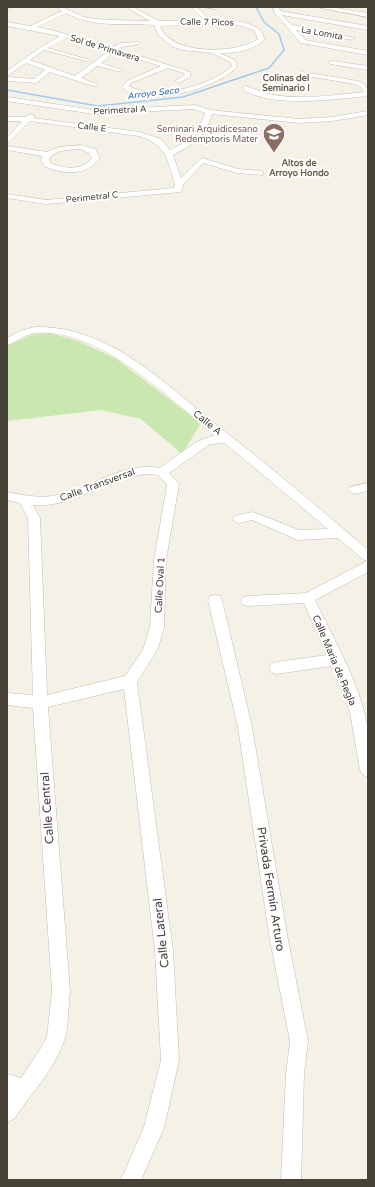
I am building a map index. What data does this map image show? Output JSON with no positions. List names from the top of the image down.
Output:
{
  "streets": {
    "street": [
      "Calle 7 Picos",
      "La Lomita",
      "Sol de Primavera",
      "Perimetral A",
      "Calle E",
      "Perimetral C",
      "Calle A",
      "Calle Transversal",
      "Calle Oval 1",
      "Calle María de Regla",
      "Calle Central",
      "Privada Fermín Arturo",
      "Calle Lateral"
    ]
  },
  "crossings": [
    ["Calle Transversal", "Calle Oval 1"],
    ["Calle Oval 1", "Calle Lateral"]
  ],
  "districts": ["Colinas del Seminario I", "Altos de Arroyo Hondo"],
  "water": ["Arroyo Seco"],
  "places": {
    "school or university": ["Seminari Arquidicesano Redemptoris Mater"]
  }
}
